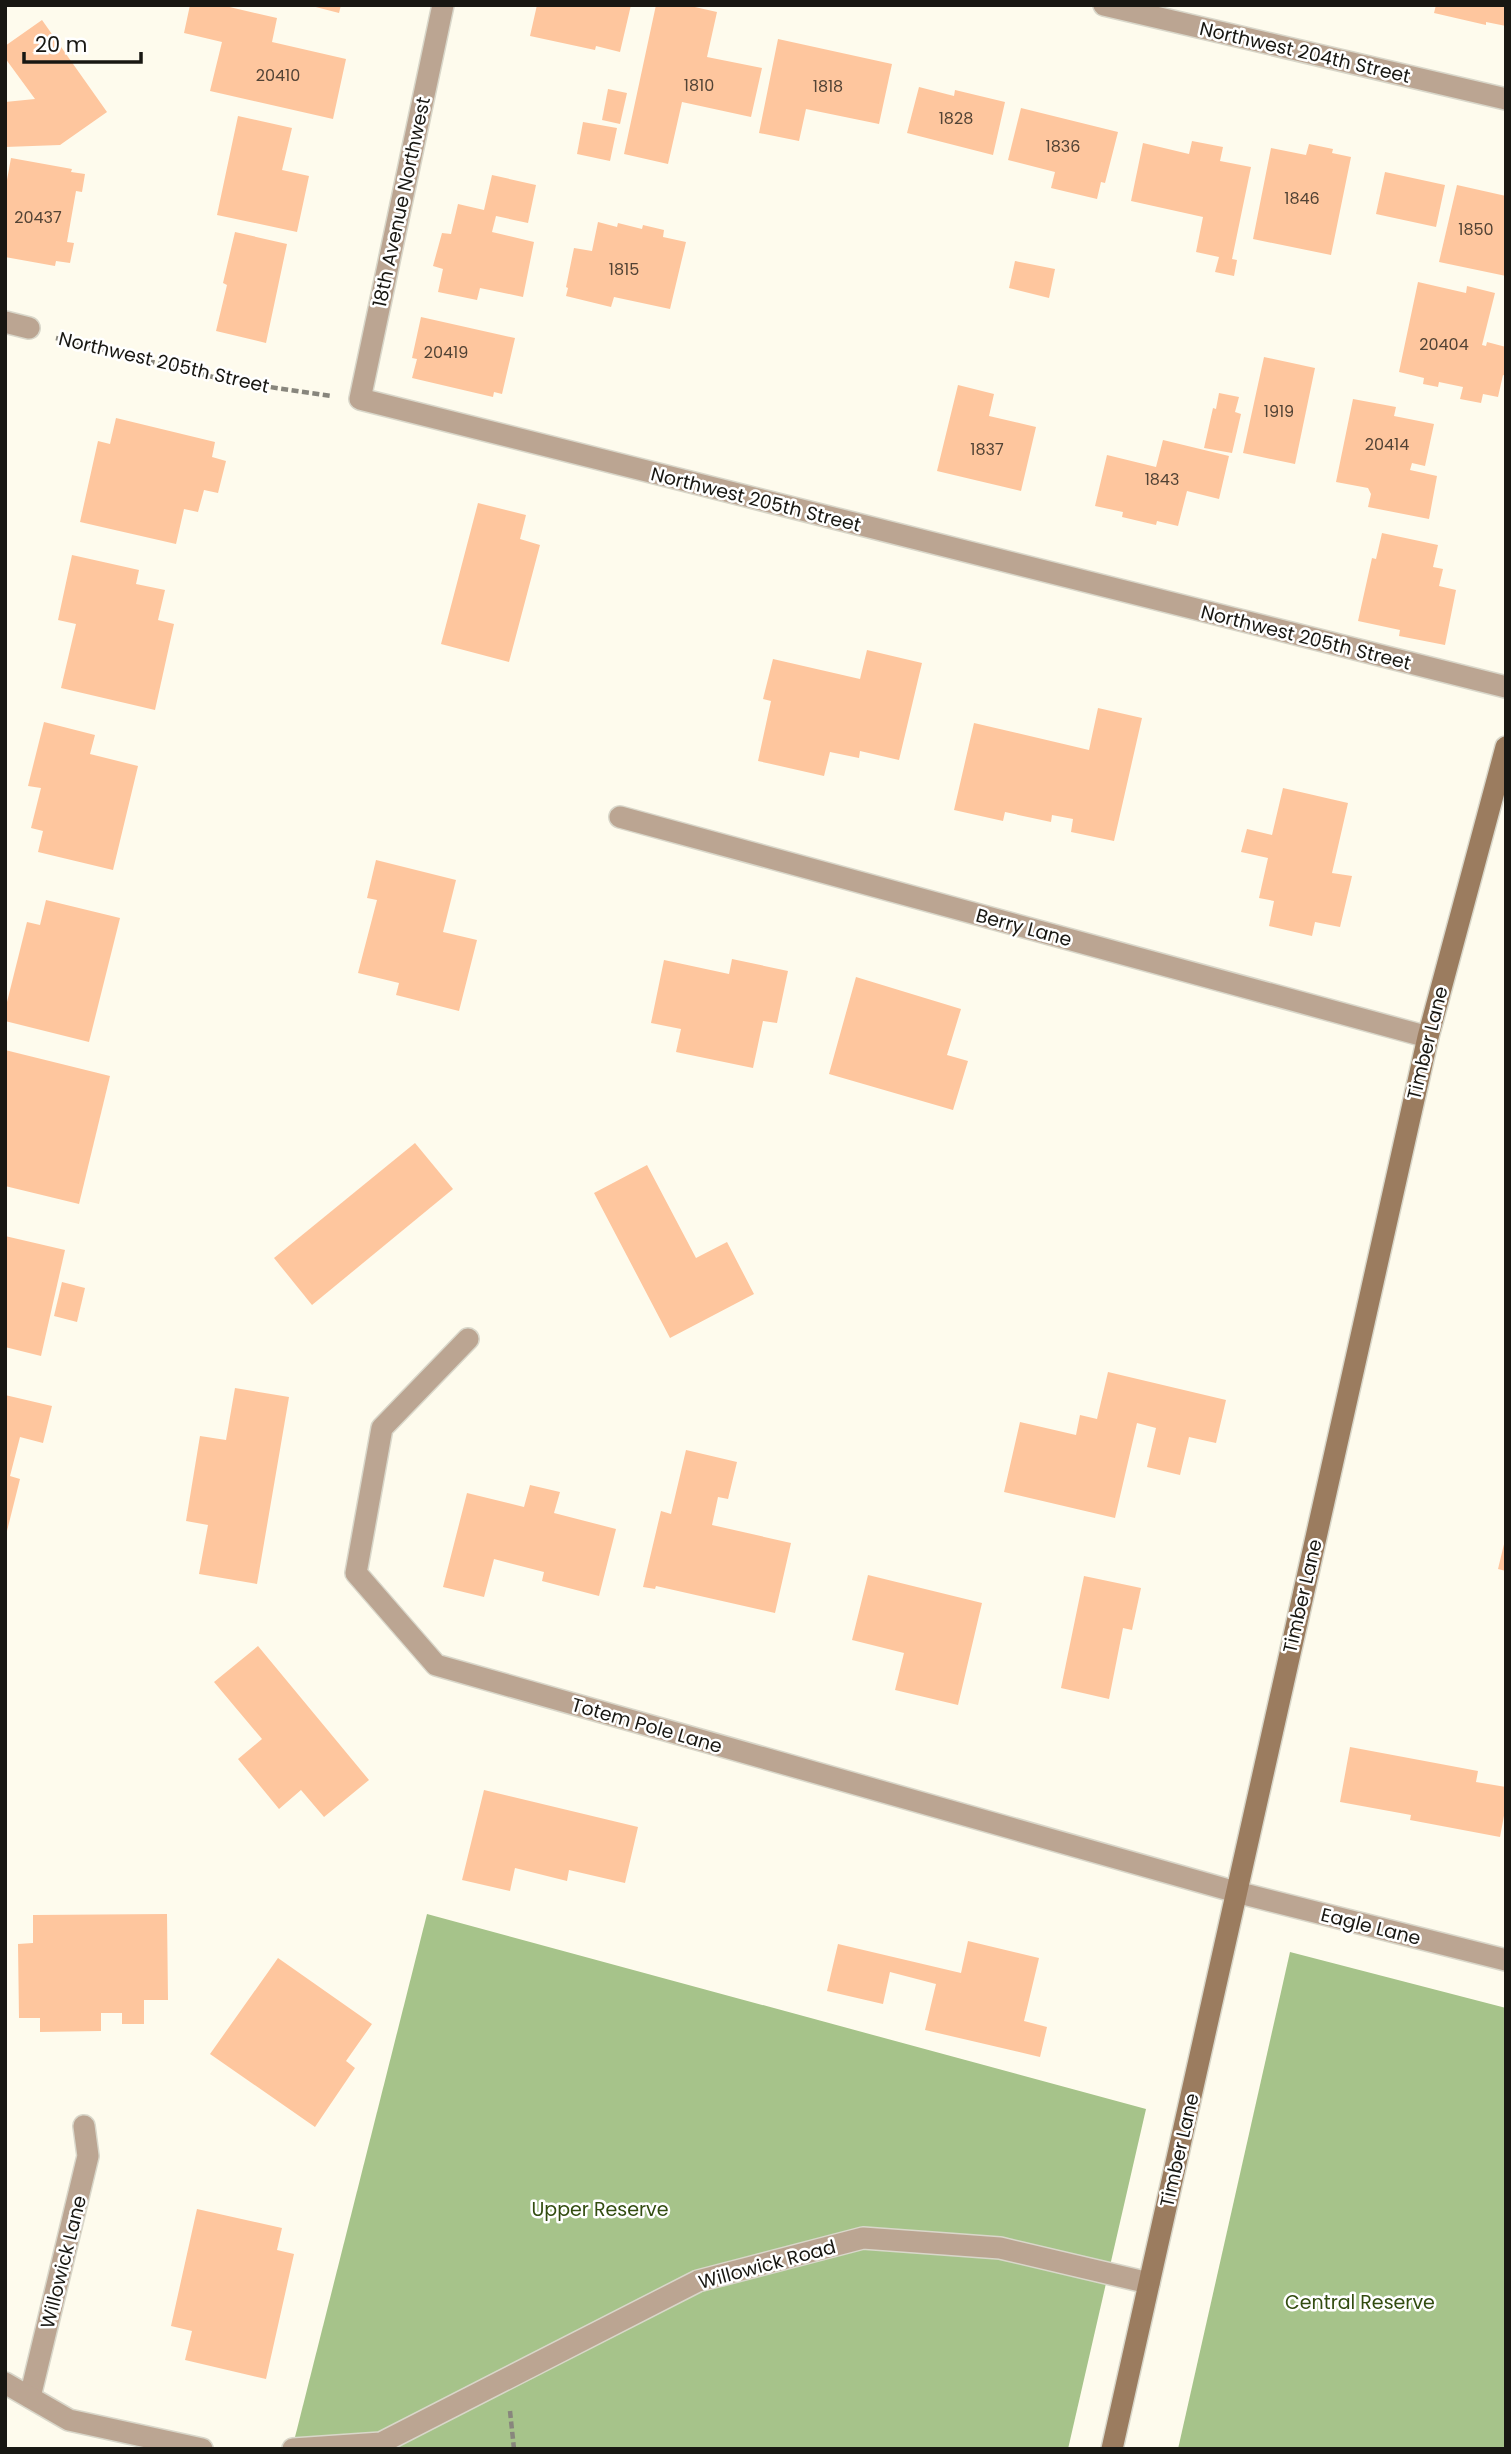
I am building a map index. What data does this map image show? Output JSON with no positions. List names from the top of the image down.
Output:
{
  "streets": {
    "street": [
      "Northwest 204th Street",
      "18th Avenue Northwest",
      "Northwest 205th Street",
      "Berry Lane",
      "Timber Lane",
      "Totem Pole Lane",
      "Eagle Lane",
      "Willowick Lane",
      "Willowick Road"
    ]
  },
  "crossings": [
    ["18th Avenue Northwest", "Northwest 205th Street"],
    ["Berry Lane", "Timber Lane"],
    ["Timber Lane", "Totem Pole Lane"],
    ["Timber Lane", "Eagle Lane"],
    ["Timber Lane", "Willowick Road"],
    ["Totem Pole Lane", "Eagle Lane"]
  ],
  "parks": ["Upper Reserve", "Central Reserve"],
  "house_numbers": [
    "20410",
    "1810",
    "1818",
    "1828",
    "1836",
    "1846",
    "20437",
    "1850",
    "1815",
    "20404",
    "20419",
    "1919",
    "20414",
    "1837",
    "1843"
  ],
  "scale_bar": "20 m"
}
